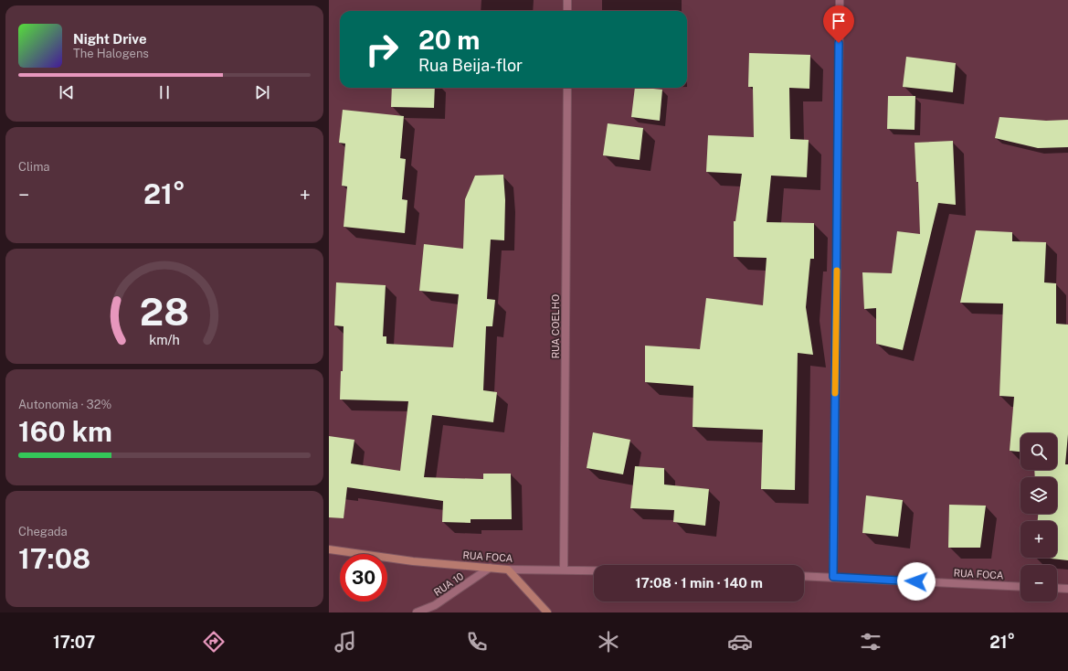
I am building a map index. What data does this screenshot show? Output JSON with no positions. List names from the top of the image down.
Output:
{
  "streets": {
    "street": ["RUA COELHO", "RUA FOCA", "RUA 10"]
  },
  "crossings": [
    ["RUA COELHO", "RUA FOCA"],
    ["RUA FOCA", "RUA 10"]
  ],
  "page": {
    "turn": ["20 m", "Rua Beija-flor"],
    "song": ["Night Drive", "The Halogens"],
    "tile": [
      "Clima",
      ["Autonomia · 32%", "160 km"],
      ["Chegada", "17:08"]
    ],
    "heat": ["−", "21°", "+"],
    "map_buttons": ["+", "−"],
    "limit": "30",
    "trip": "17:08 · 1 min · 140 m",
    "tabs": ["17:07", "21°"],
    "gauge": ["28", "km/h"]
  }
}
